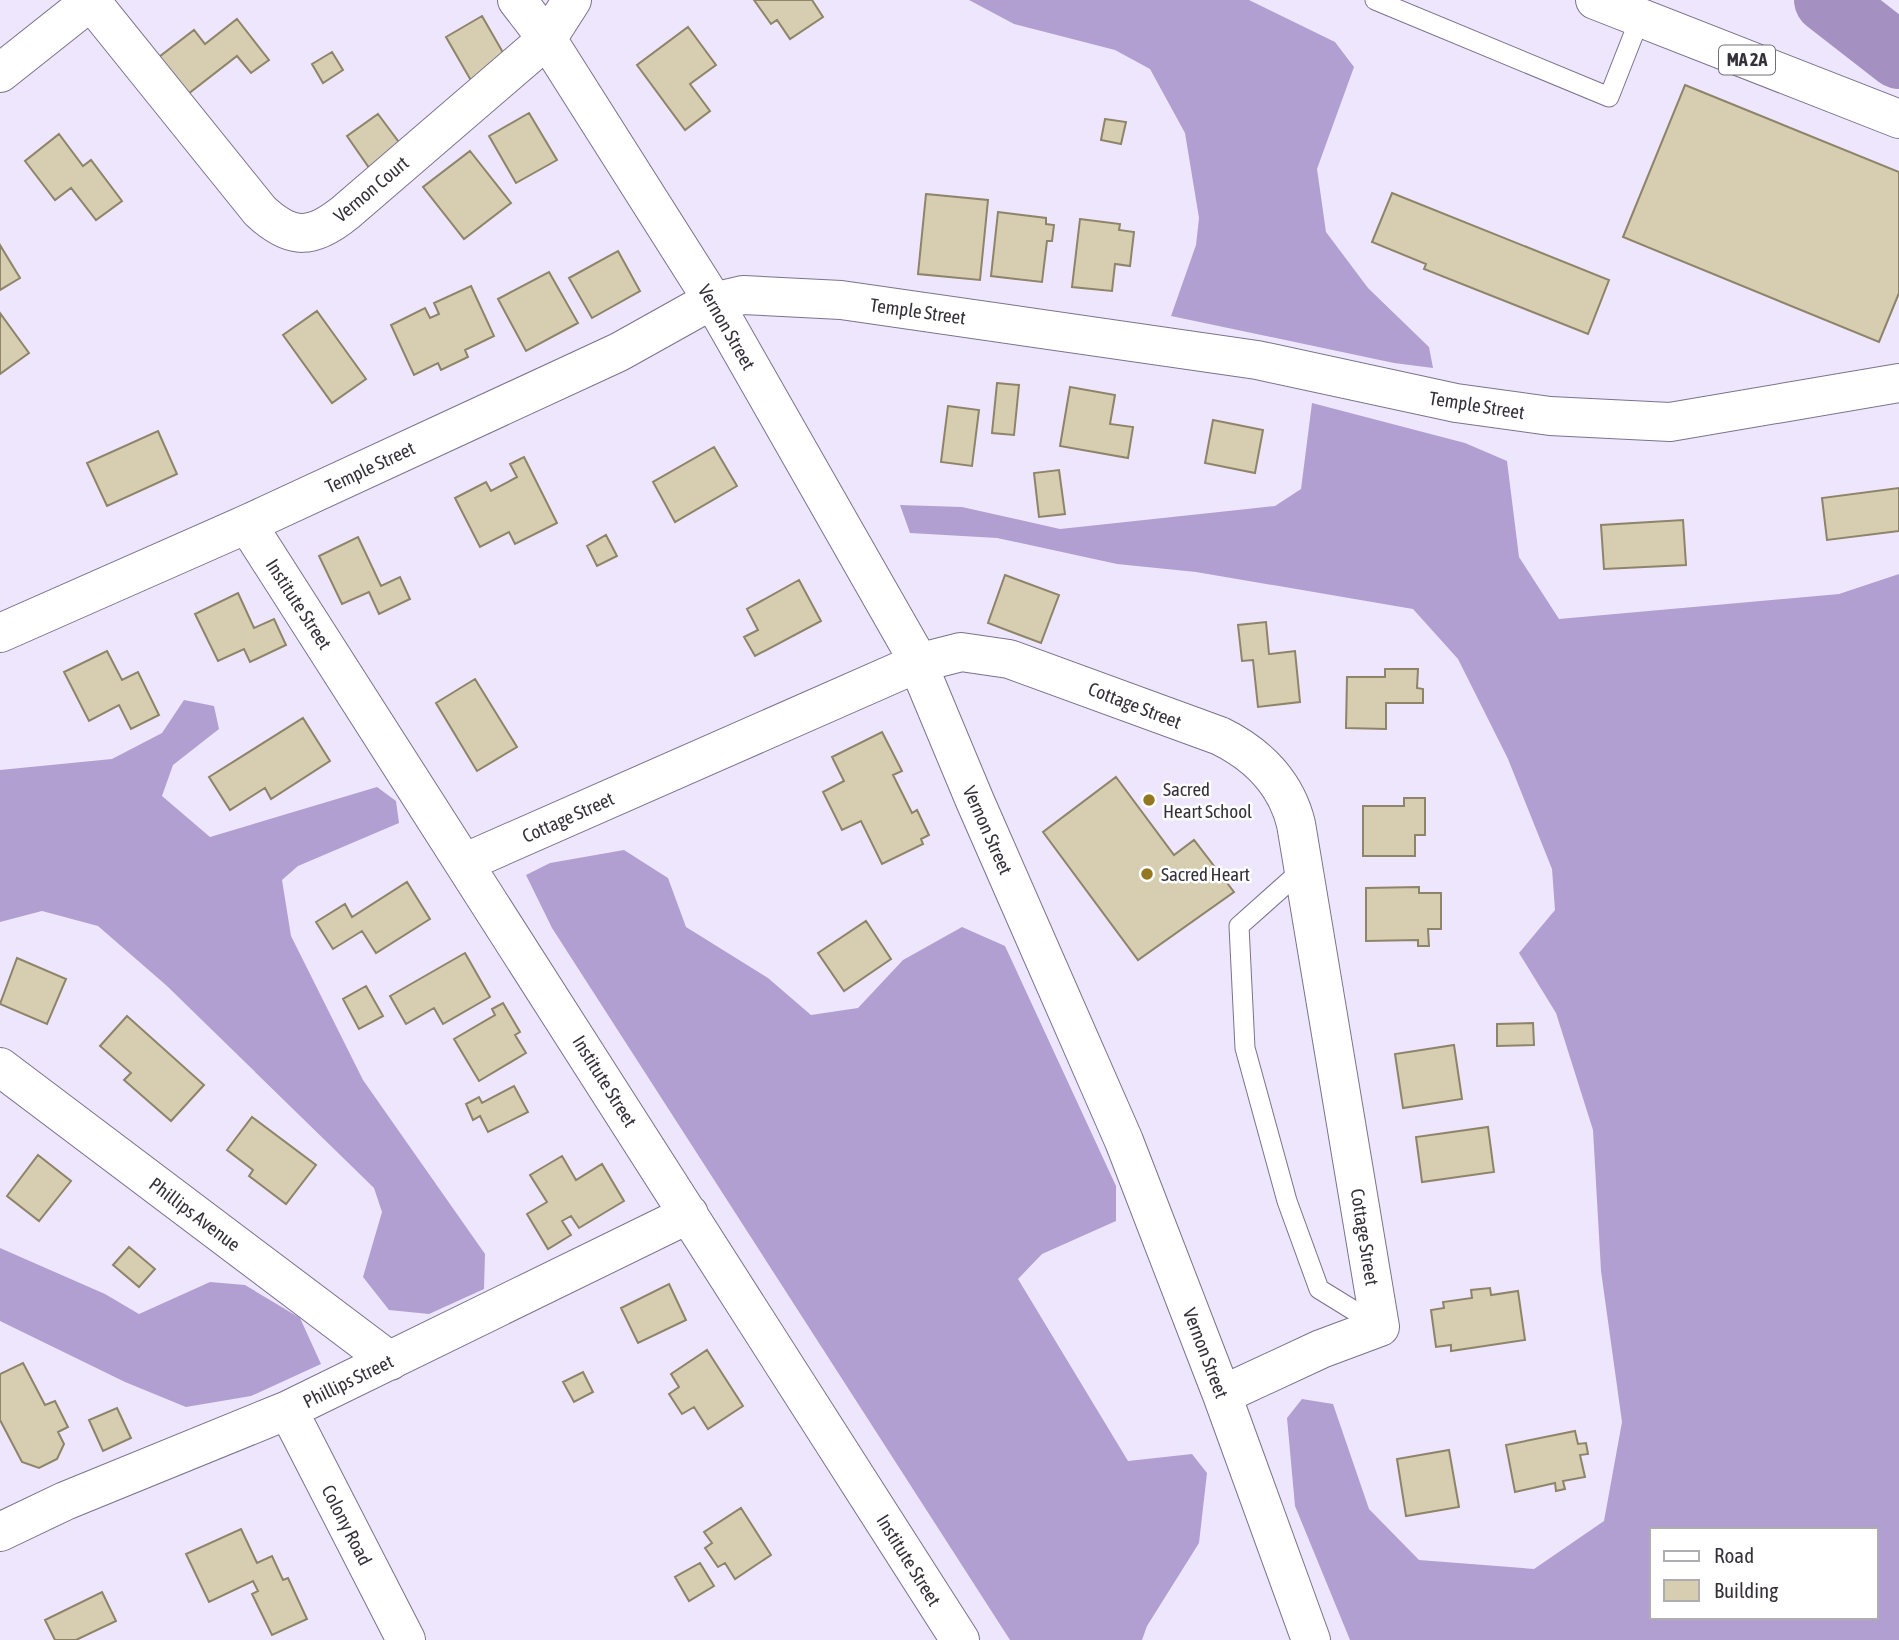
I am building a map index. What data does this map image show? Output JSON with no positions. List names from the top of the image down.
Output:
{
  "streets": {
    "main road": [
      "MA 2A",
      "Vernon Court",
      "Temple Street",
      "Vernon Street",
      "Institute Street",
      "Cottage Street",
      "Phillips Avenue",
      "Phillips Street",
      "Colony Road"
    ]
  },
  "crossings": [
    ["Vernon Court", "Vernon Street"],
    ["Temple Street", "Vernon Street"],
    ["Temple Street", "Institute Street"],
    ["Vernon Street", "Cottage Street"],
    ["Institute Street", "Cottage Street"],
    ["Institute Street", "Phillips Street"],
    ["Phillips Avenue", "Phillips Street"],
    ["Phillips Street", "Colony Road"]
  ],
  "places": ["Sacred Heart School", "Sacred Heart"],
  "legend": ["Road", "Building"]
}
